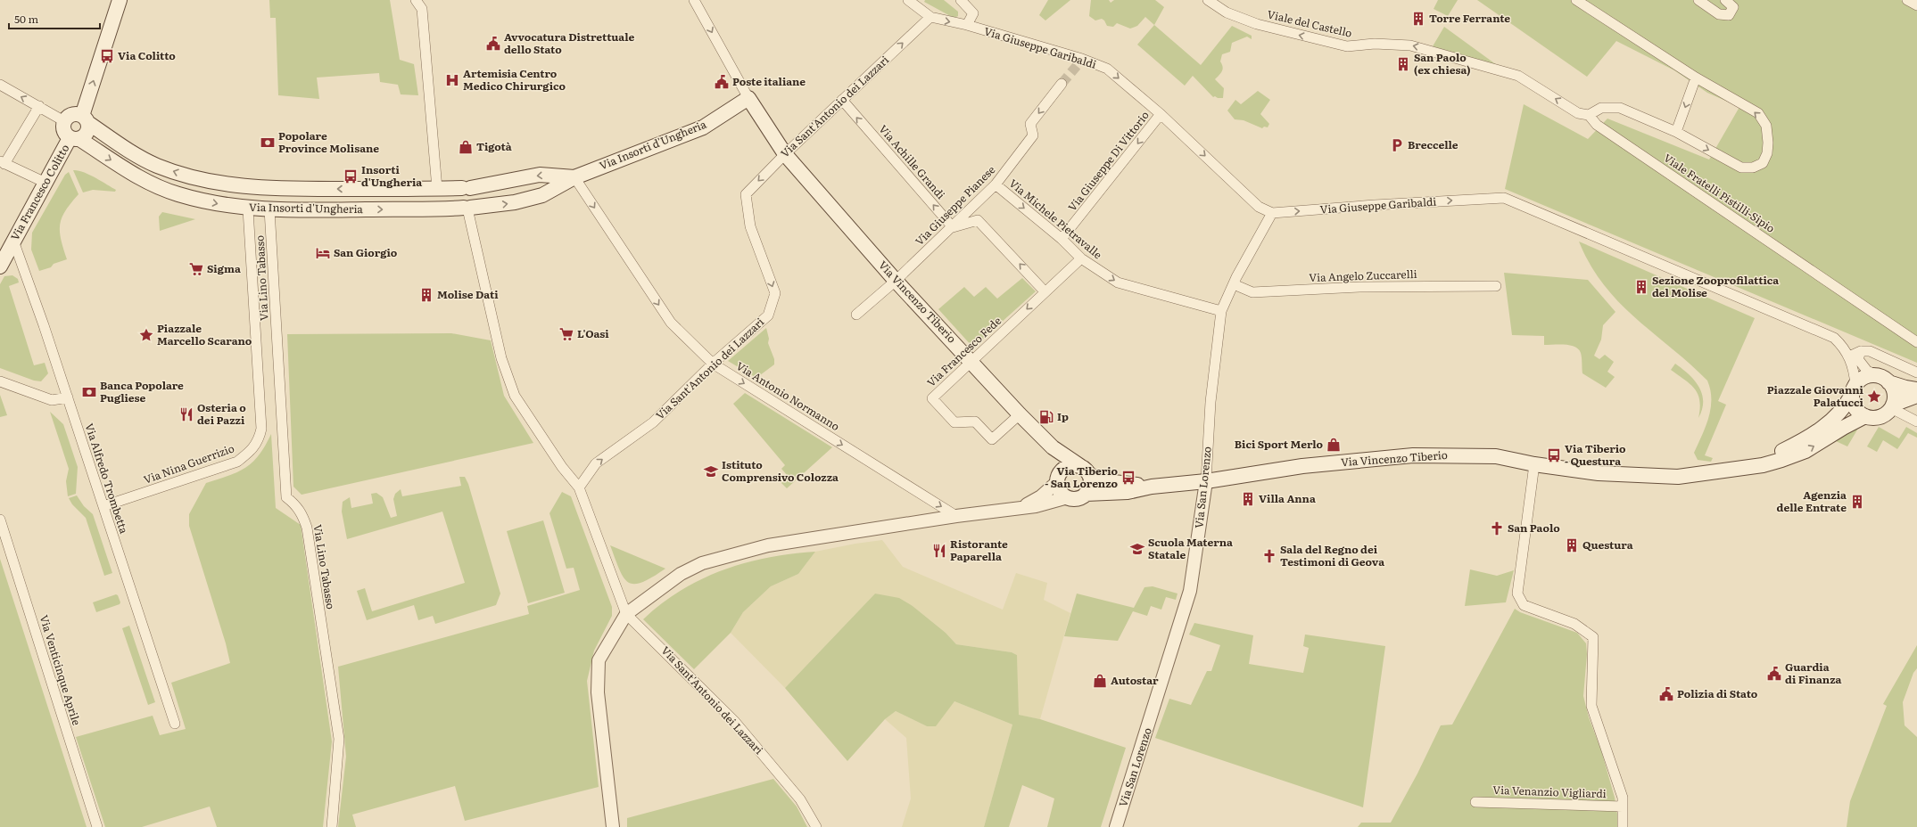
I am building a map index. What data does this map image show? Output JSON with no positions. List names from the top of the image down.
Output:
{
  "streets": {
    "main road": ["Via Insorti d'Ungheria", "Via Francesco Colitto", "Via Vincenzo Tiberio"],
    "street": [
      "Viale del Castello",
      "Via Giuseppe Garibaldi",
      "Via Sant'Antonio dei Lazzari",
      "Via Giuseppe Di Vittorio",
      "Via Achille Grandi",
      "Viale Fratelli Pistilli-Sipio",
      "Via Giuseppe Pianese",
      "Via Michele Pietravalle",
      "Via Angelo Zuccarelli",
      "Via Lino Tabasso",
      "Via Francesco Fede",
      "Via Antonio Normanno",
      "Via Nina Guerrizio",
      "Via Alfredo Trombetta",
      "Via San Lorenzo",
      "Via Venticinque Aprile",
      "Via Venanzio Vigliardi"
    ]
  },
  "crossings": [
    ["Viale del Castello", "Viale Fratelli Pistilli-Sipio"],
    ["Via Giuseppe Garibaldi", "Via Sant'Antonio dei Lazzari"],
    ["Via Giuseppe Garibaldi", "Via Giuseppe Di Vittorio"],
    ["Via Giuseppe Garibaldi", "Via Vincenzo Tiberio"],
    ["Via Giuseppe Garibaldi", "Via San Lorenzo"],
    ["Via Sant'Antonio dei Lazzari", "Via Achille Grandi"],
    ["Via Sant'Antonio dei Lazzari", "Via Vincenzo Tiberio"],
    ["Via Sant'Antonio dei Lazzari", "Via Antonio Normanno"],
    ["Via Insorti d'Ungheria", "Via Francesco Colitto"],
    ["Via Insorti d'Ungheria", "Via Lino Tabasso"],
    ["Via Insorti d'Ungheria", "Via Vincenzo Tiberio"],
    ["Via Insorti d'Ungheria", "Via Antonio Normanno"],
    ["Via Insorti d'Ungheria", "Via Nina Guerrizio"],
    ["Via Giuseppe Di Vittorio", "Via Michele Pietravalle"],
    ["Via Achille Grandi", "Via Giuseppe Pianese"],
    ["Via Francesco Colitto", "Via Alfredo Trombetta"],
    ["Via Giuseppe Pianese", "Via Michele Pietravalle"],
    ["Via Giuseppe Pianese", "Via Vincenzo Tiberio"],
    ["Via Michele Pietravalle", "Via Francesco Fede"],
    ["Via Michele Pietravalle", "Via San Lorenzo"],
    ["Via Angelo Zuccarelli", "Via San Lorenzo"],
    ["Via Vincenzo Tiberio", "Via Francesco Fede"],
    ["Via Vincenzo Tiberio", "Via San Lorenzo"],
    ["Via Vincenzo Tiberio", "Via Venanzio Vigliardi"],
    ["Via Nina Guerrizio", "Via Alfredo Trombetta"]
  ],
  "one_way": [
    "Viale del Castello",
    "Via Giuseppe Garibaldi",
    "Via Giuseppe Di Vittorio",
    "Via Achille Grandi",
    "Via Giuseppe Pianese",
    "Via Michele Pietravalle",
    "Via Antonio Normanno"
  ],
  "places": {
    "building": [
      "Torre Ferrante",
      "San Paolo (ex chiesa)",
      "Sezione Zooprofilattica del Molise",
      "Molise Dati",
      "Villa Anna",
      "Agenzia delle Entrate",
      "Questura"
    ],
    "public building": [
      "Avvocatura Distrettuale dello Stato",
      "Poste italiane",
      "Guardia di Finanza",
      "Polizia di Stato"
    ],
    "bus stop": [
      "Via Colitto",
      "Insorti d'Ungheria",
      "Via Tiberio - Questura",
      "Via Tiberio - San Lorenzo"
    ],
    "hospital": ["Artemisia Centro Medico Chirurgico"],
    "bank": ["Popolare Province Molisane", "Banca Popolare Pugliese"],
    "parking": ["Breccelle"],
    "shop": ["Tigotà", "Bici Sport Merlo", "Autostar"],
    "hotel": ["San Giorgio"],
    "supermarket": ["Sigma", "L'Oasi"],
    "place": ["Piazzale Marcello Scarano", "Piazzale Giovanni Palatucci"],
    "restaurant": ["Osteria o dei Pazzi", "Ristorante Paparella"],
    "fuel station": ["Ip"],
    "school or university": ["Istituto Comprensivo Colozza", "Scuola Materna Statale"],
    "church": ["San Paolo", "Sala del Regno dei Testimoni di Geova"]
  },
  "scale_bar": "50 m"
}
